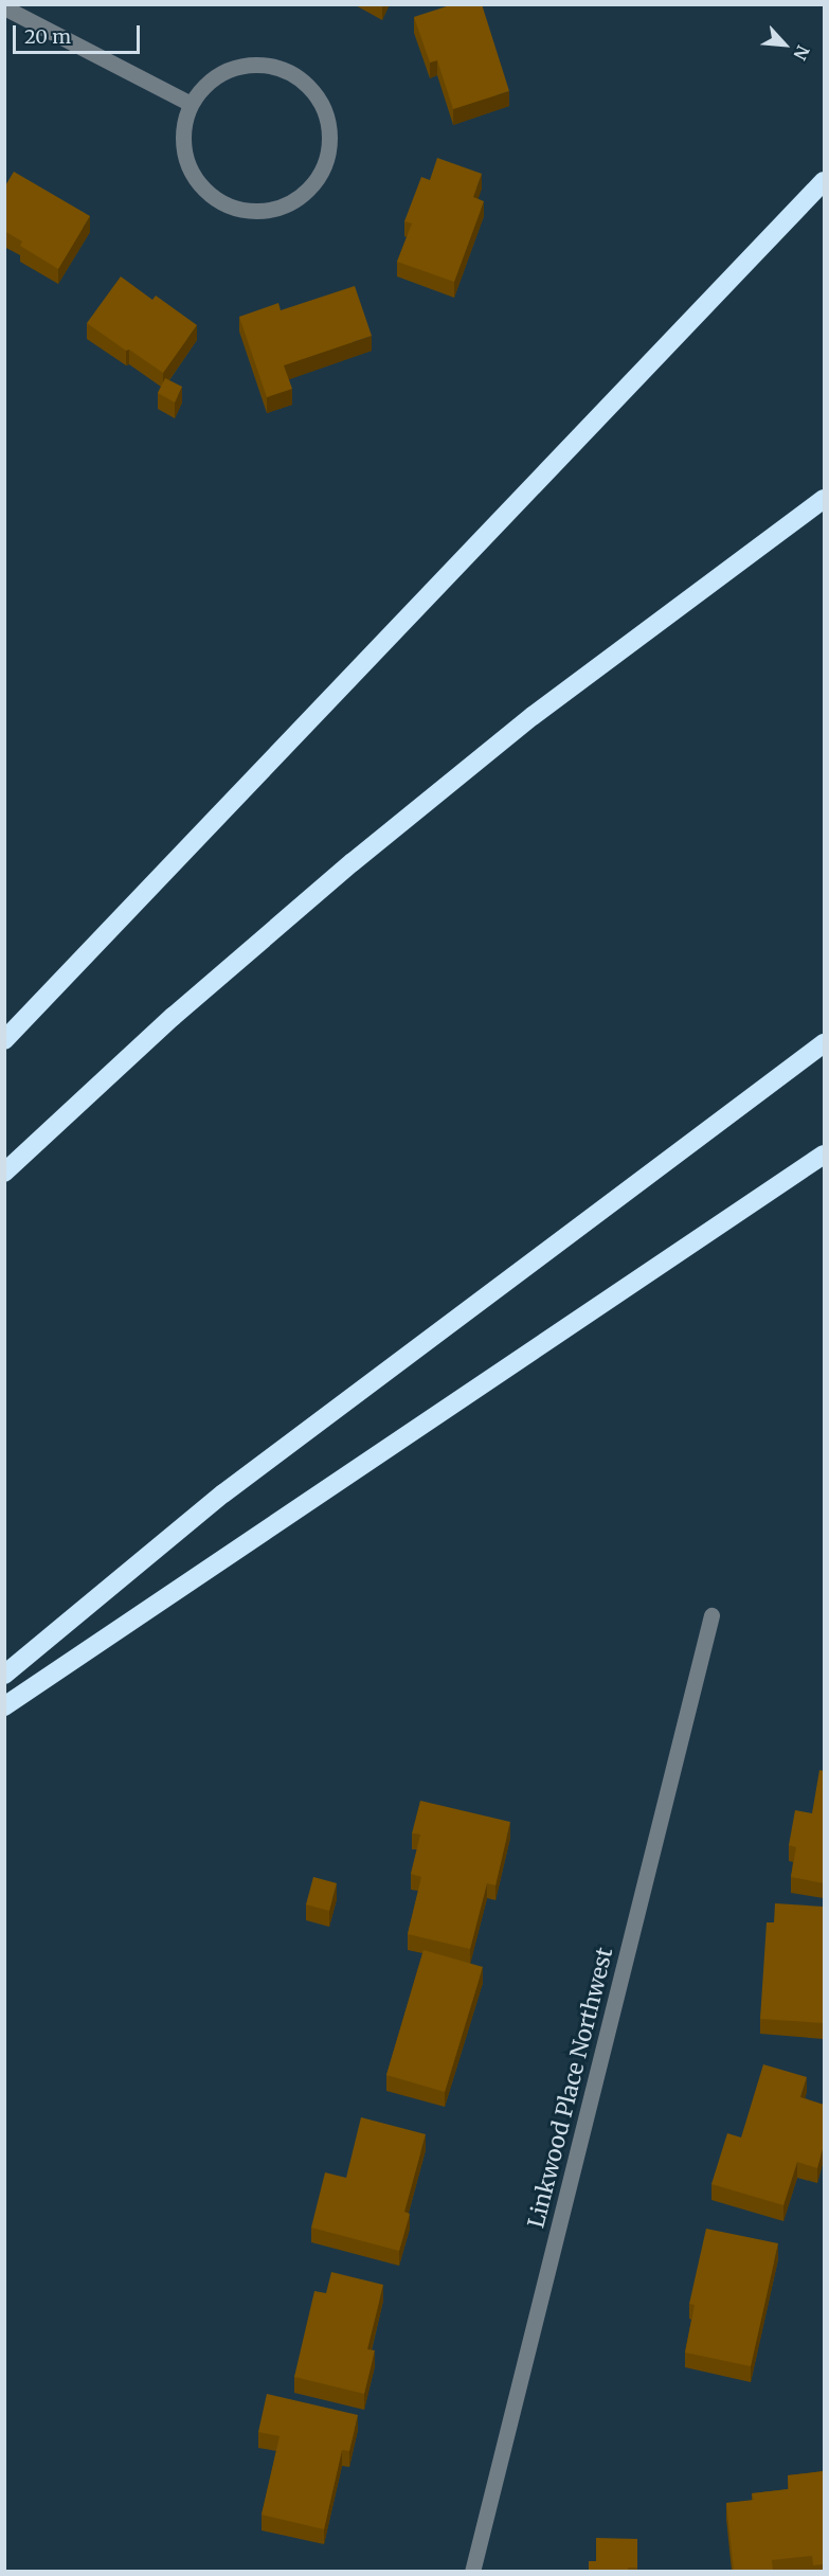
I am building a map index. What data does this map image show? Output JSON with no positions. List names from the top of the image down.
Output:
{
  "streets": {
    "street": ["Linkwood Place Northwest"]
  },
  "scale_bar": "20 m",
  "north": "bottom right"
}
